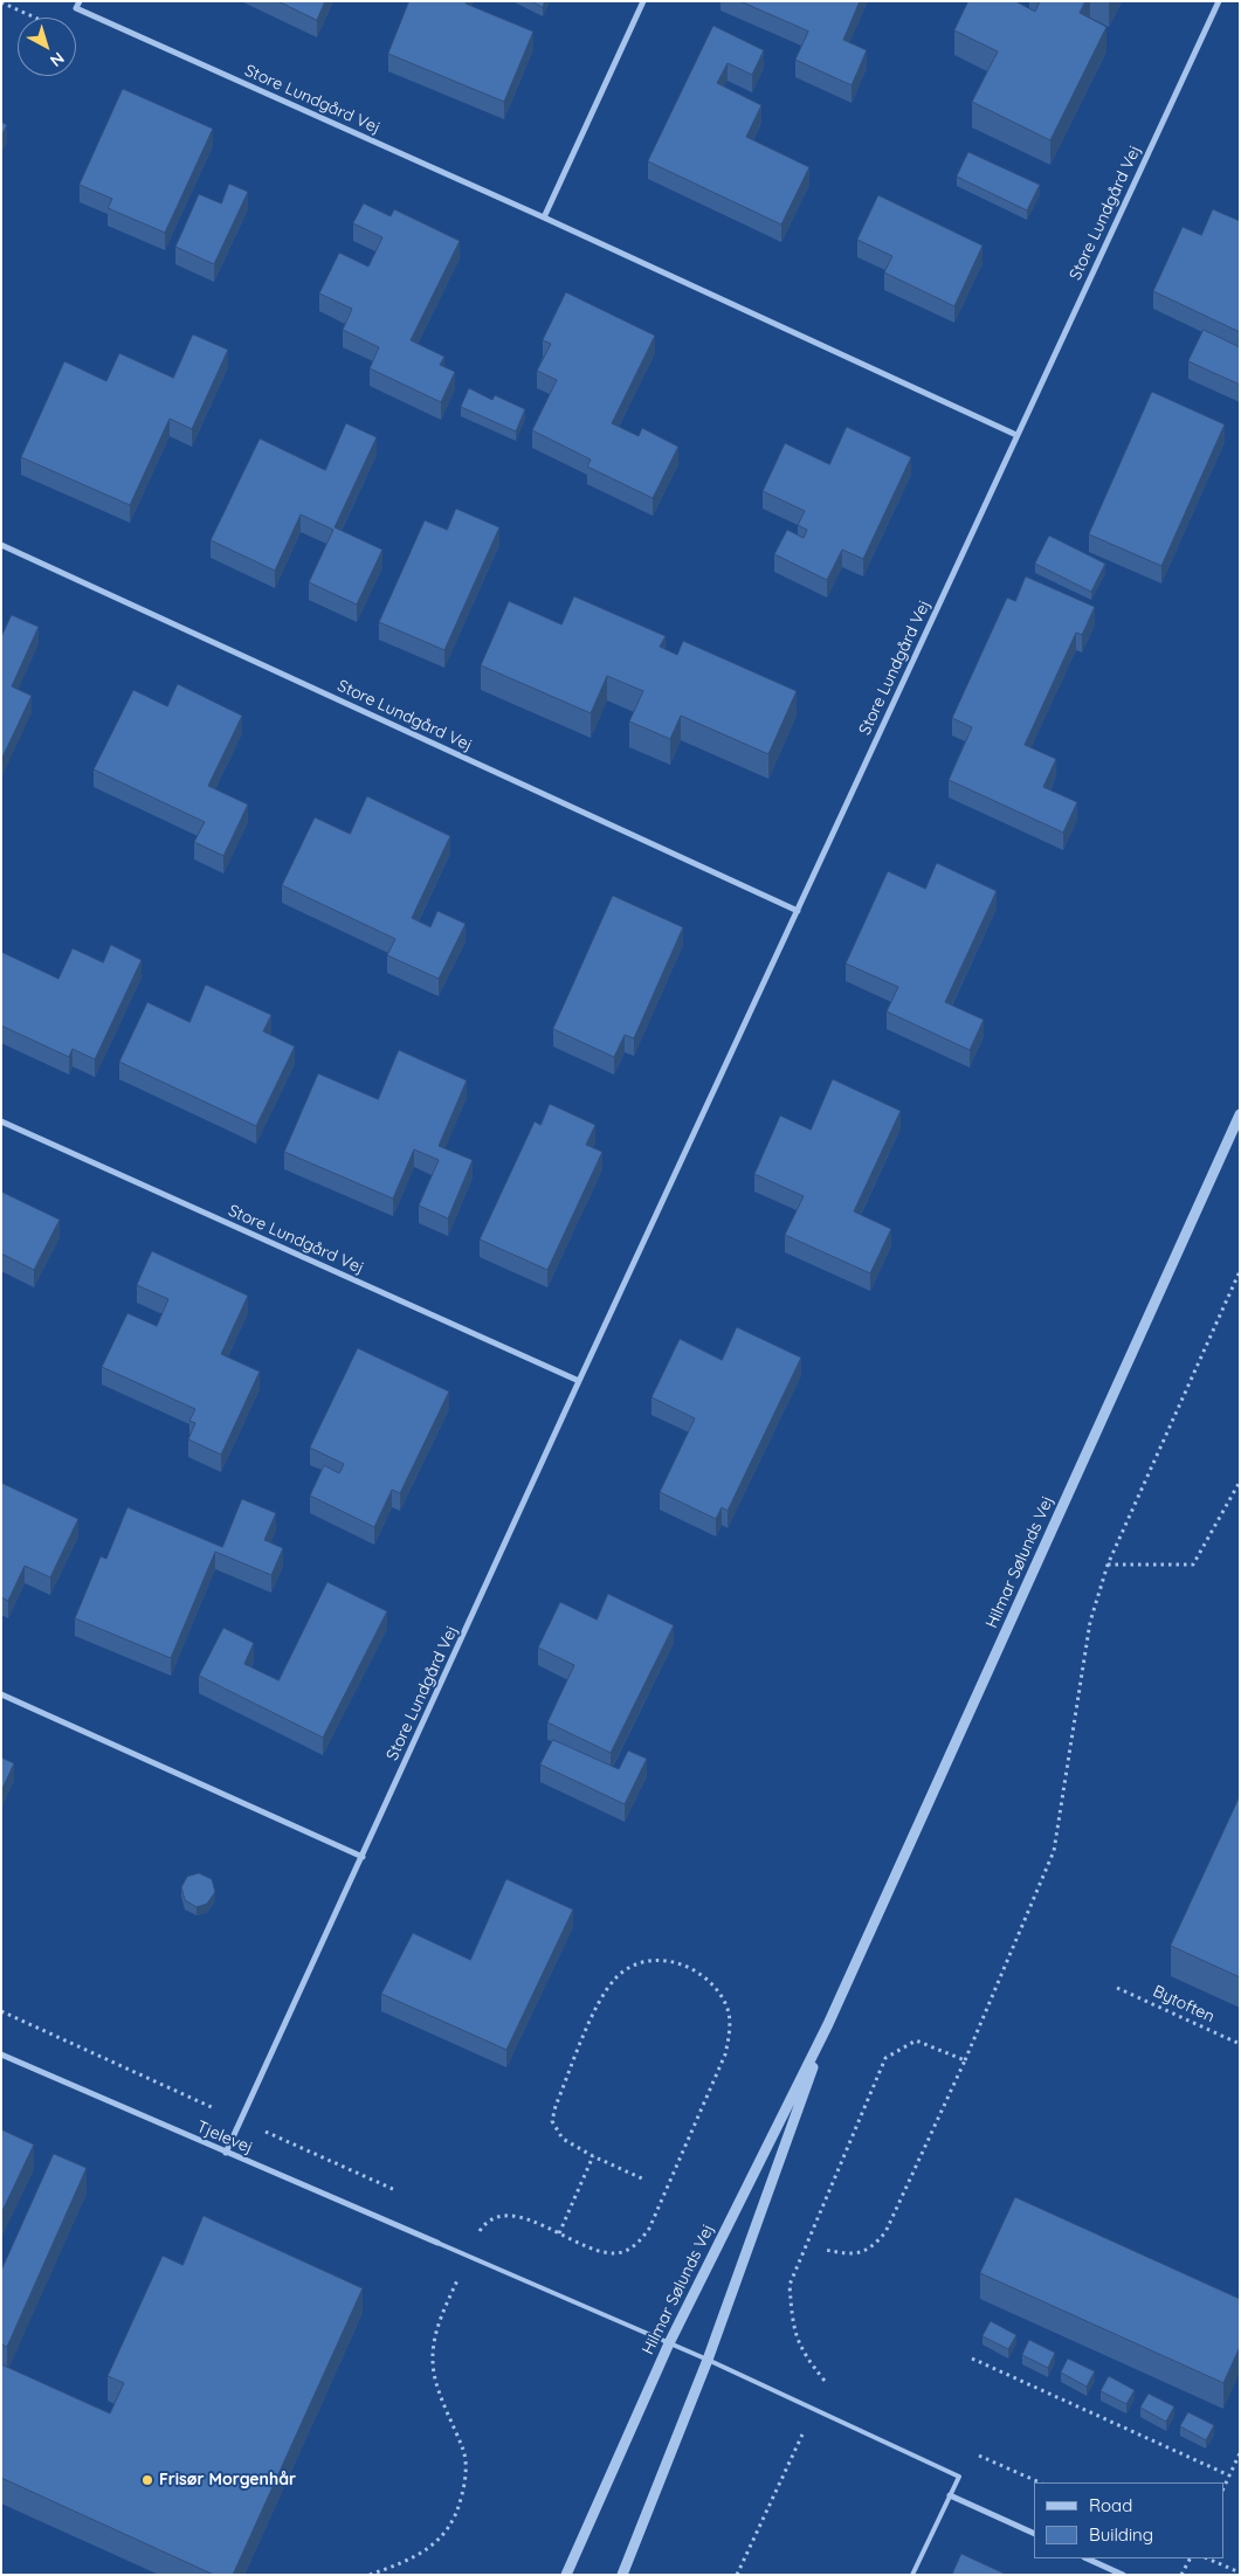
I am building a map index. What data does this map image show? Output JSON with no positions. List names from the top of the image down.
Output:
{
  "streets": {
    "street": ["Store Lundgård Vej", "Hilmar Sølunds Vej", "Tjelevej"],
    "path": ["Bytoften"]
  },
  "crossings": [
    ["Store Lundgård Vej", "Tjelevej"]
  ],
  "places": ["Frisør Morgenhår"],
  "legend": ["Road", "Building"],
  "north": "bottom right"
}
